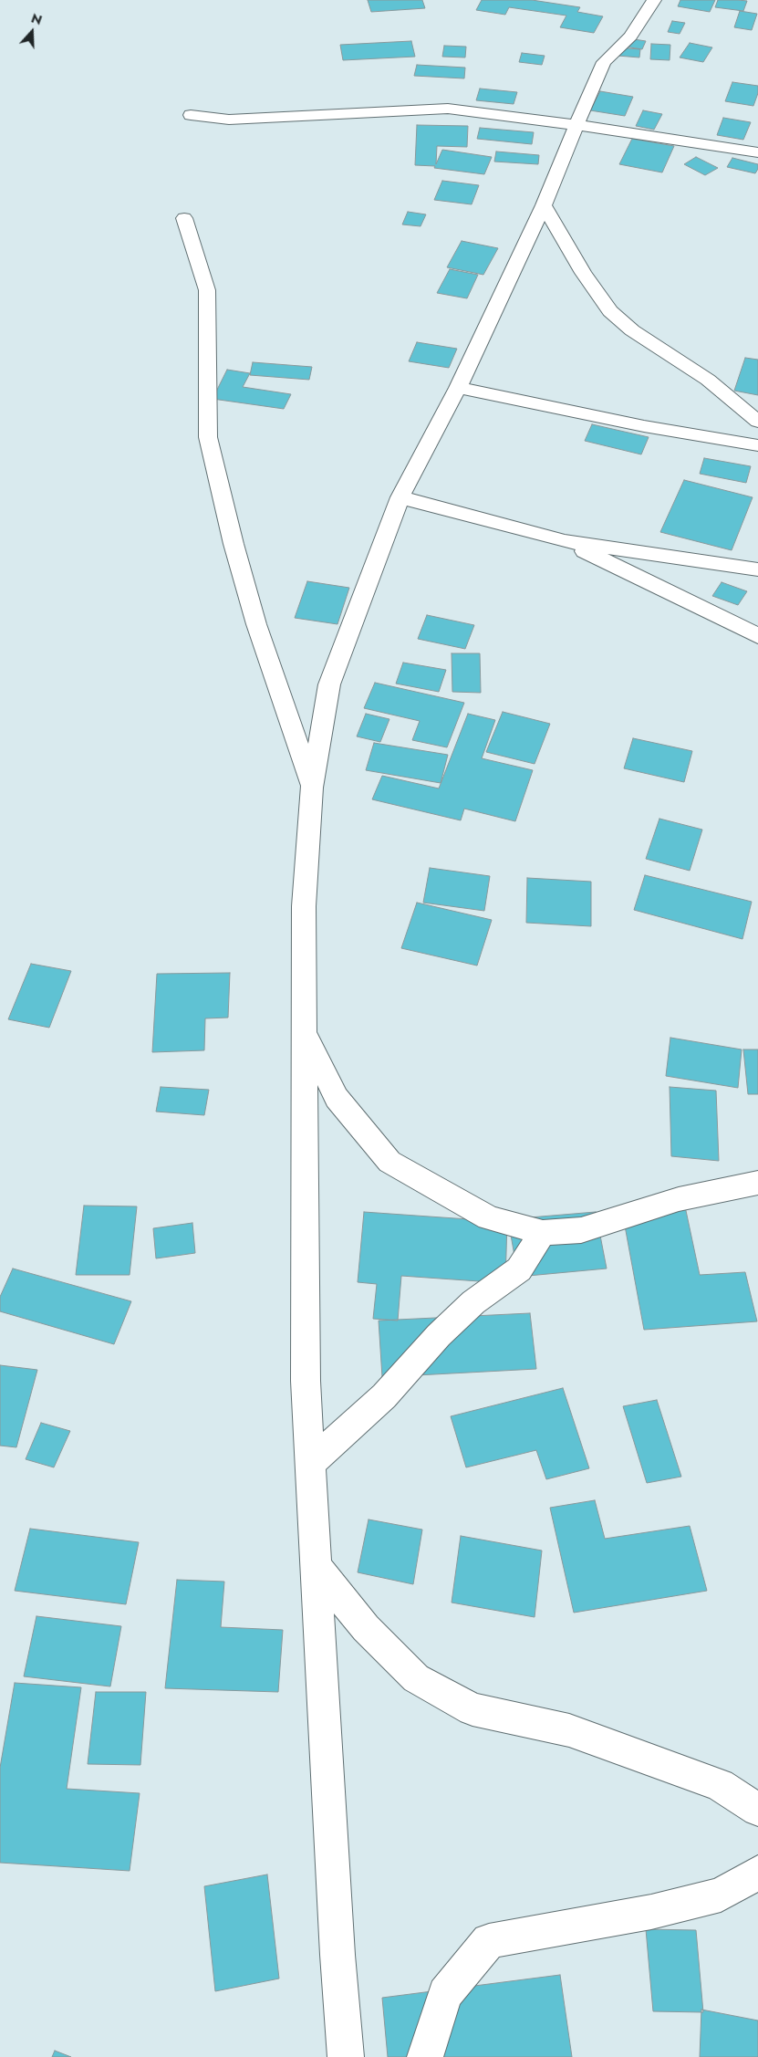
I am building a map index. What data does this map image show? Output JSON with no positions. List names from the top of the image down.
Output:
{
  "north": "top"
}
